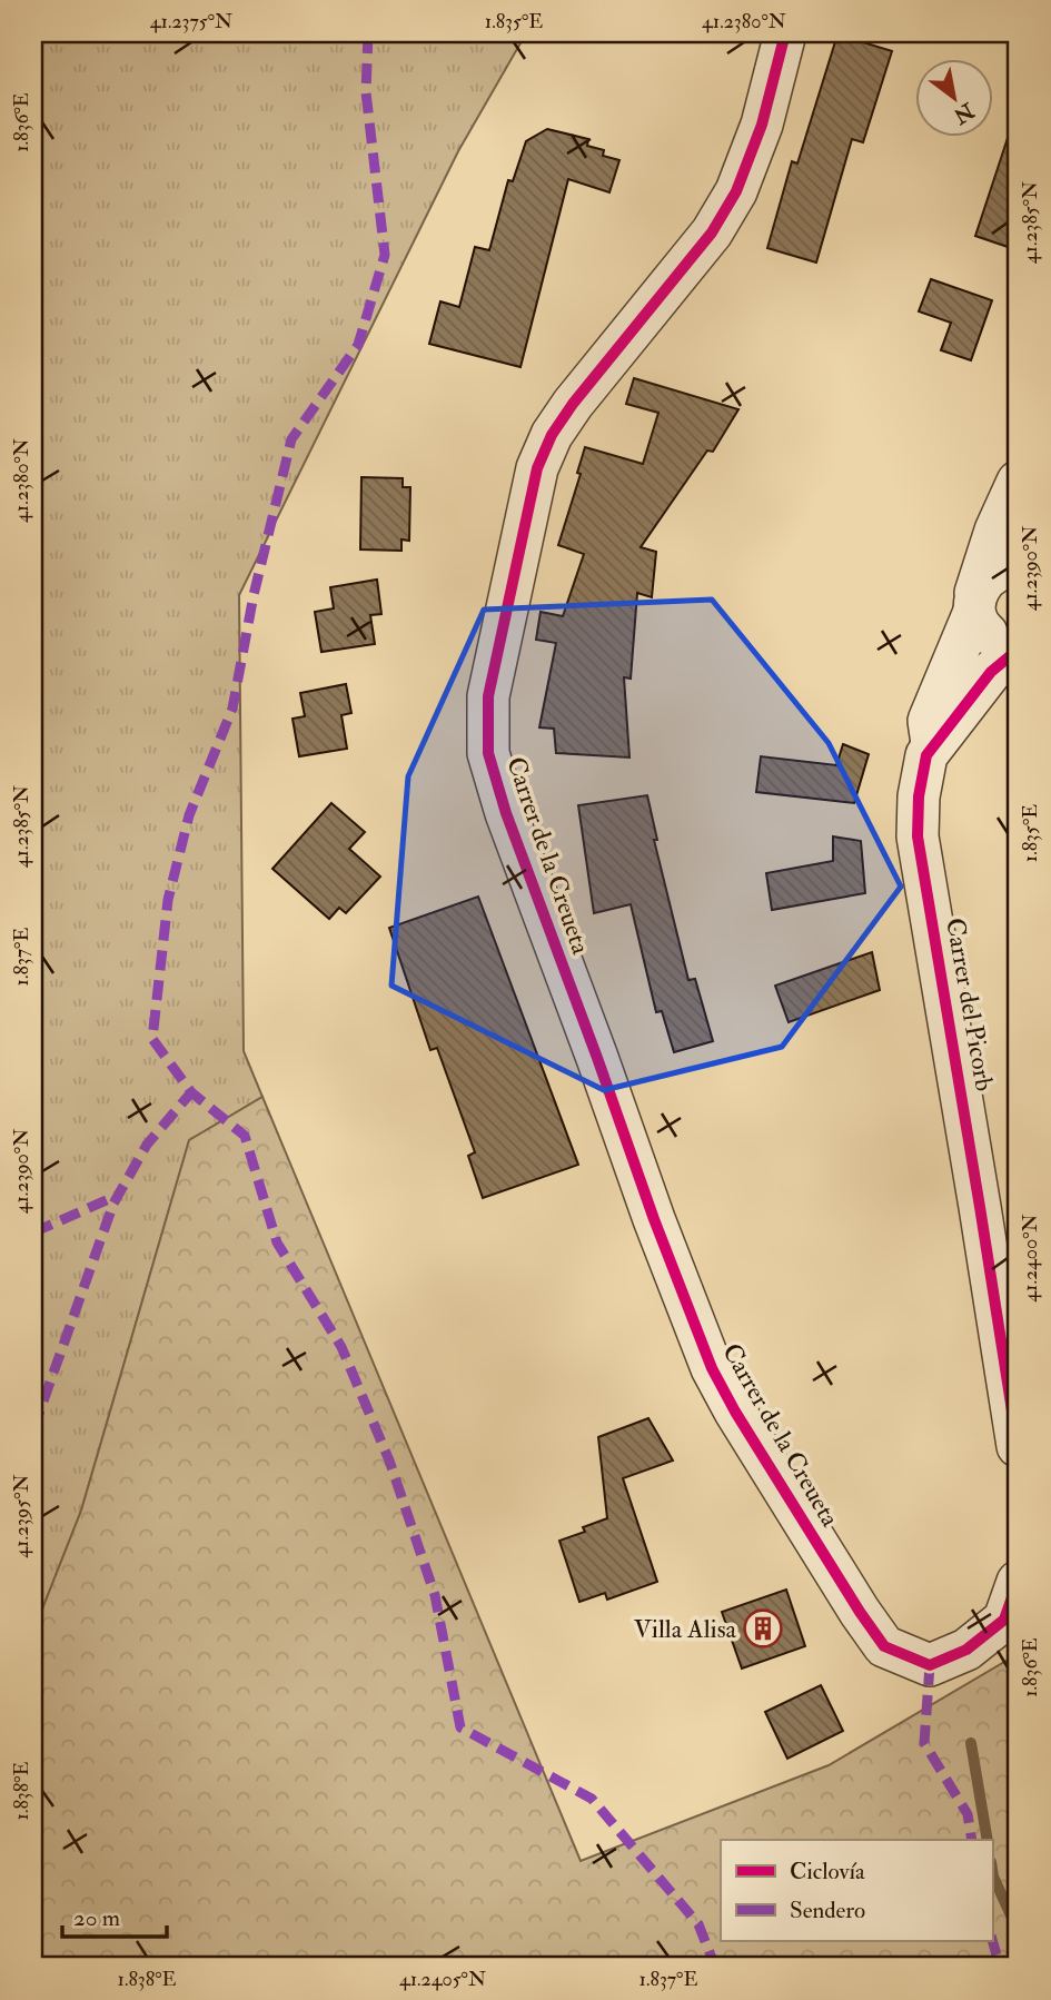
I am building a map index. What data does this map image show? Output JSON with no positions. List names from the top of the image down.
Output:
{
  "streets": {
    "street": ["Carrer de la Creueta", "Carrer del Picorb"]
  },
  "places": {
    "building": ["Villa Alisa"]
  },
  "legend": ["Ciclovía", "Sendero"],
  "scale_bar": "20 m",
  "north": "bottom right",
  "coordinates": [
    "41.2375°N",
    "1.835°E",
    "41.2380°N",
    "1.836°E",
    "41.2385°N",
    "41.2390°N",
    "1.837°E",
    "41.2400°N",
    "41.2395°N",
    "1.838°E",
    "41.2405°N"
  ]
}
